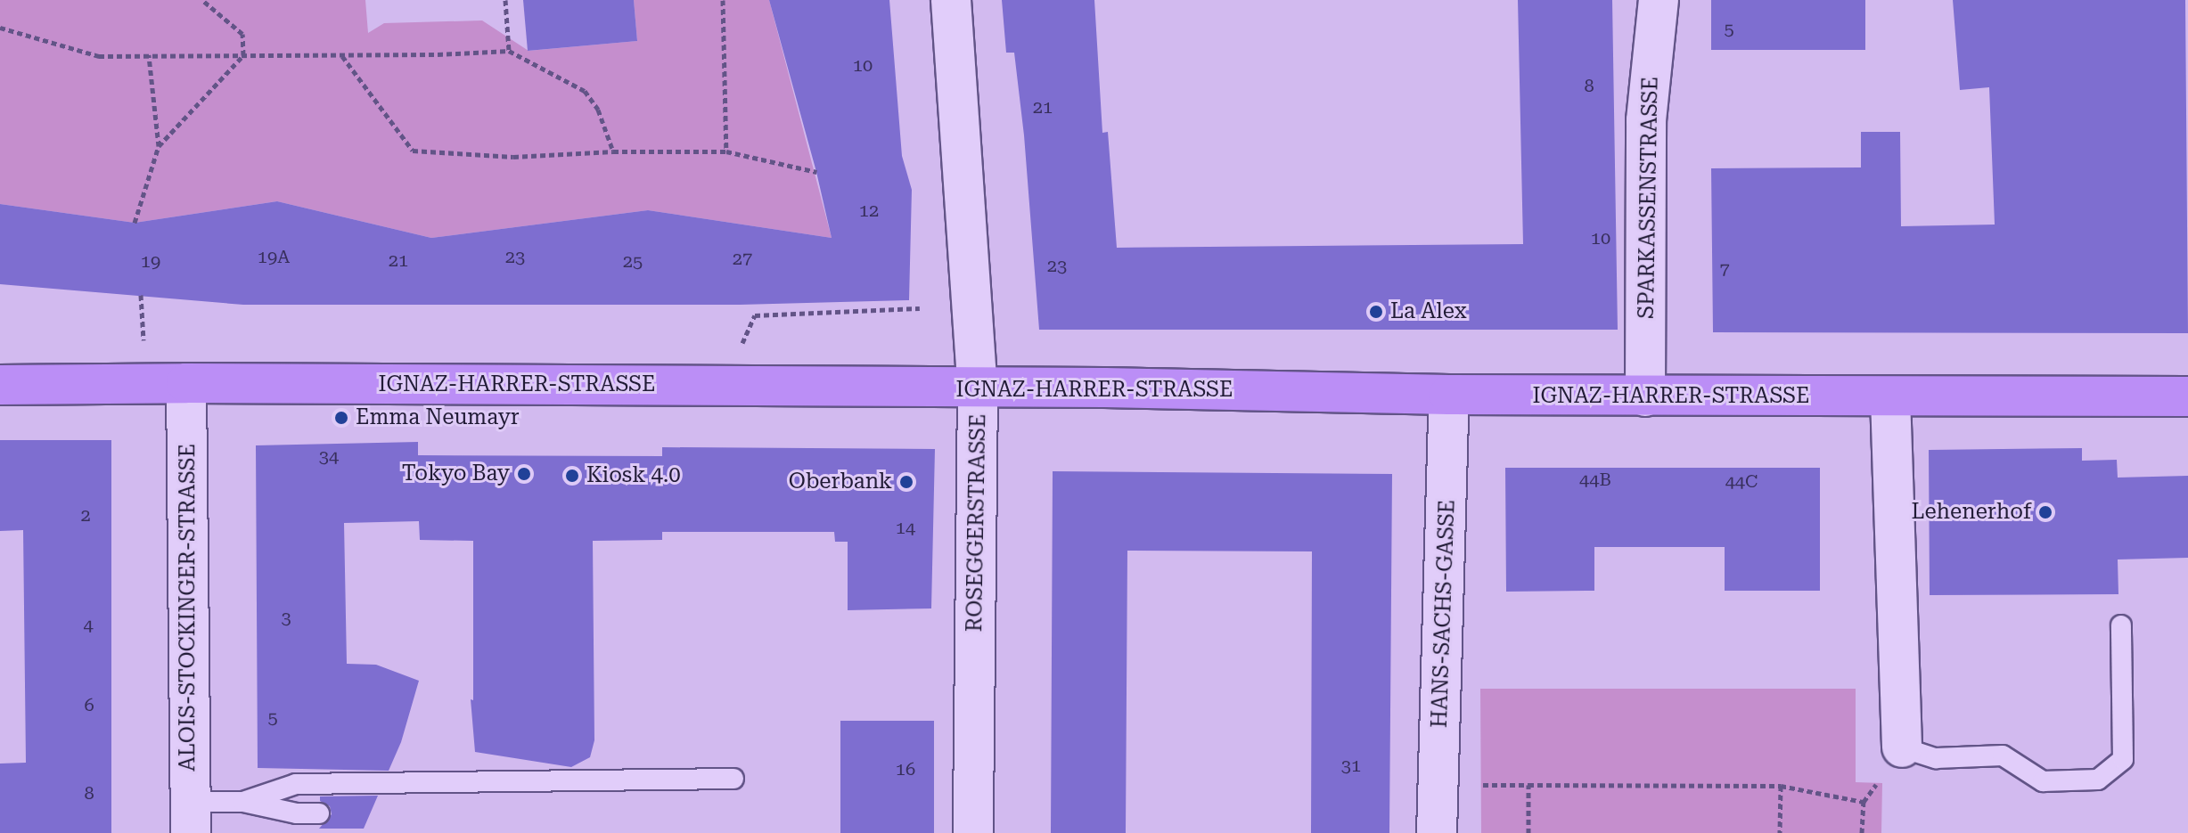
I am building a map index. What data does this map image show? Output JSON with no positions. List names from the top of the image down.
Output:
{
  "streets": {
    "main road": ["IGNAZ-HARRER-STRASSE"],
    "street": [
      "SPARKASSENSTRASSE",
      "ROSEGGERSTRASSE",
      "ALOIS-STOCKINGER-STRASSE",
      "HANS-SACHS-GASSE"
    ]
  },
  "crossings": [
    ["SPARKASSENSTRASSE", "IGNAZ-HARRER-STRASSE"],
    ["IGNAZ-HARRER-STRASSE", "ROSEGGERSTRASSE"],
    ["IGNAZ-HARRER-STRASSE", "ALOIS-STOCKINGER-STRASSE"],
    ["IGNAZ-HARRER-STRASSE", "HANS-SACHS-GASSE"]
  ],
  "places": [
    "La Alex",
    "Emma Neumayr",
    "Tokyo Bay",
    "Kiosk 4.0",
    "Oberbank",
    "Lehenerhof"
  ],
  "house_numbers": [
    "5",
    "10",
    "8",
    "21",
    "12",
    "10",
    "19A",
    "23",
    "27",
    "21",
    "19",
    "25",
    "23",
    "7",
    "34",
    "44B",
    "44C",
    "2",
    "14",
    "3",
    "4",
    "6",
    "5",
    "31",
    "16",
    "8"
  ]
}
